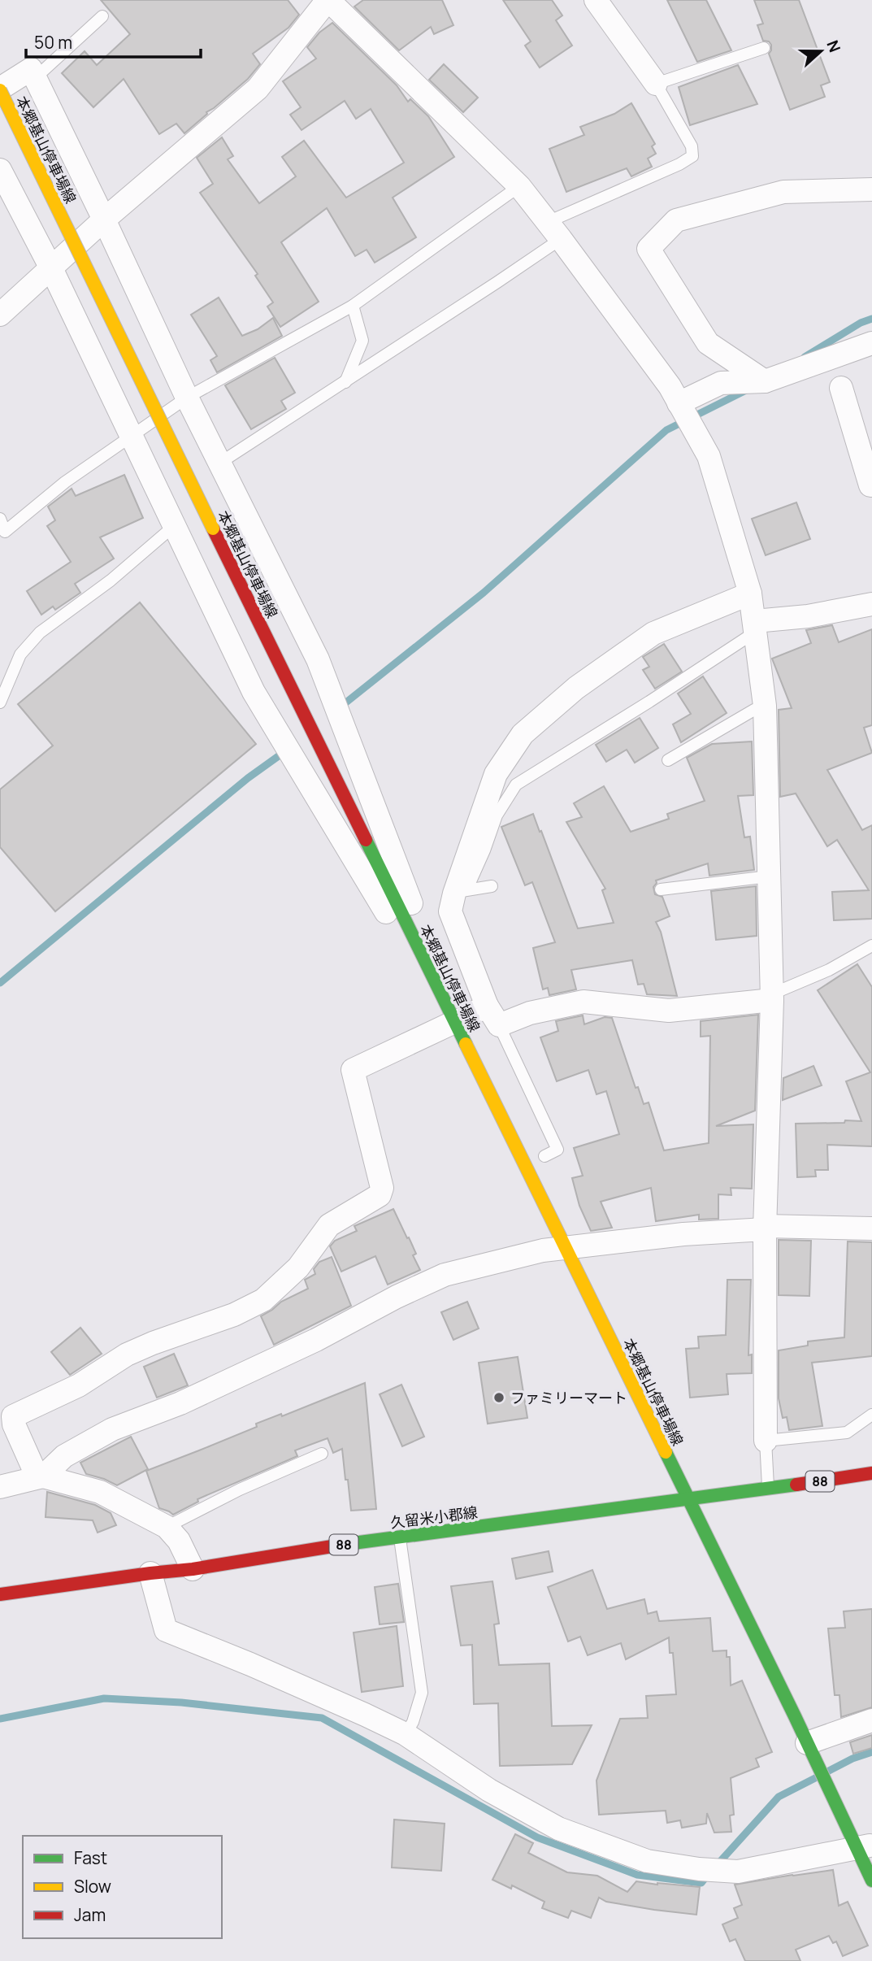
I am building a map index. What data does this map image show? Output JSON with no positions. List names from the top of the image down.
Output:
{
  "streets": {
    "main road": ["本郷基山停車場線", "88", "久留米小郡線"]
  },
  "crossings": [
    ["本郷基山停車場線", "久留米小郡線"]
  ],
  "places": ["ファミリーマート"],
  "legend": ["Fast", "Slow", "Jam"],
  "scale_bar": "50 m",
  "north": "right"
}
